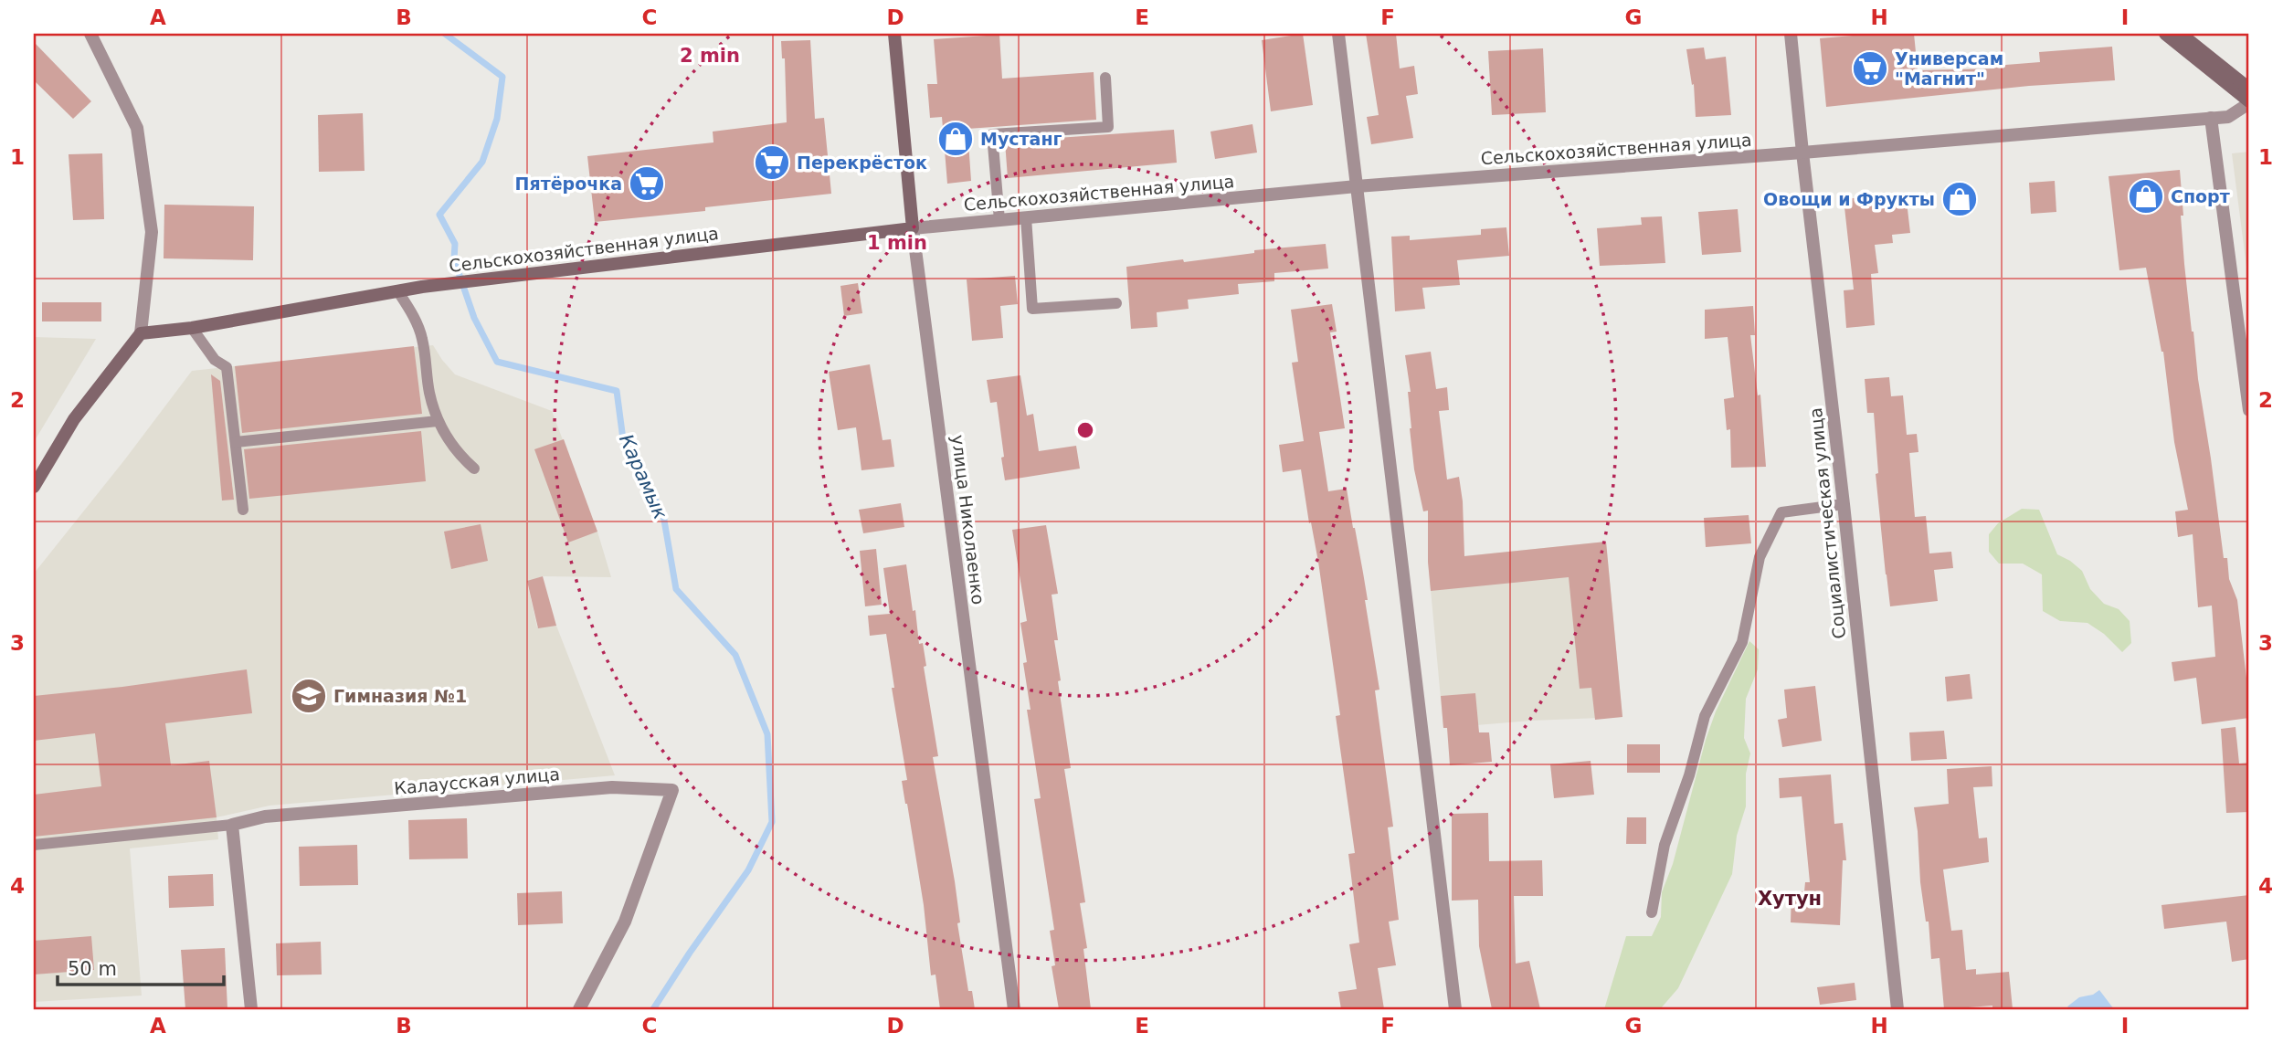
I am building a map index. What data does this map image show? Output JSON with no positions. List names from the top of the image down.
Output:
{
  "streets": {
    "main road": ["Сельскохозяйственная улица", "улица Николаенко"],
    "street": ["Социалистическая улица", "Калаусская улица"]
  },
  "crossings": [
    ["Сельскохозяйственная улица", "улица Николаенко"],
    ["Сельскохозяйственная улица", "Социалистическая улица"]
  ],
  "districts": ["Хутун"],
  "water": ["Карамык"],
  "places": {
    "supermarket": ["Универсам \"Магнит\"", "Перекрёсток", "Пятёрочка"],
    "shop": ["Мустанг", "Спорт", "Овощи и Фрукты"],
    "school or university": ["Гимназия №1"]
  },
  "scale_bar": "50 m",
  "grid": {
    "columns": [
      "A",
      "B",
      "C",
      "D",
      "E",
      "F",
      "G",
      "H",
      "I"
    ],
    "rows": [
      "1",
      "2",
      "3",
      "4"
    ]
  },
  "rings": ["2 min", "1 min"]
}
